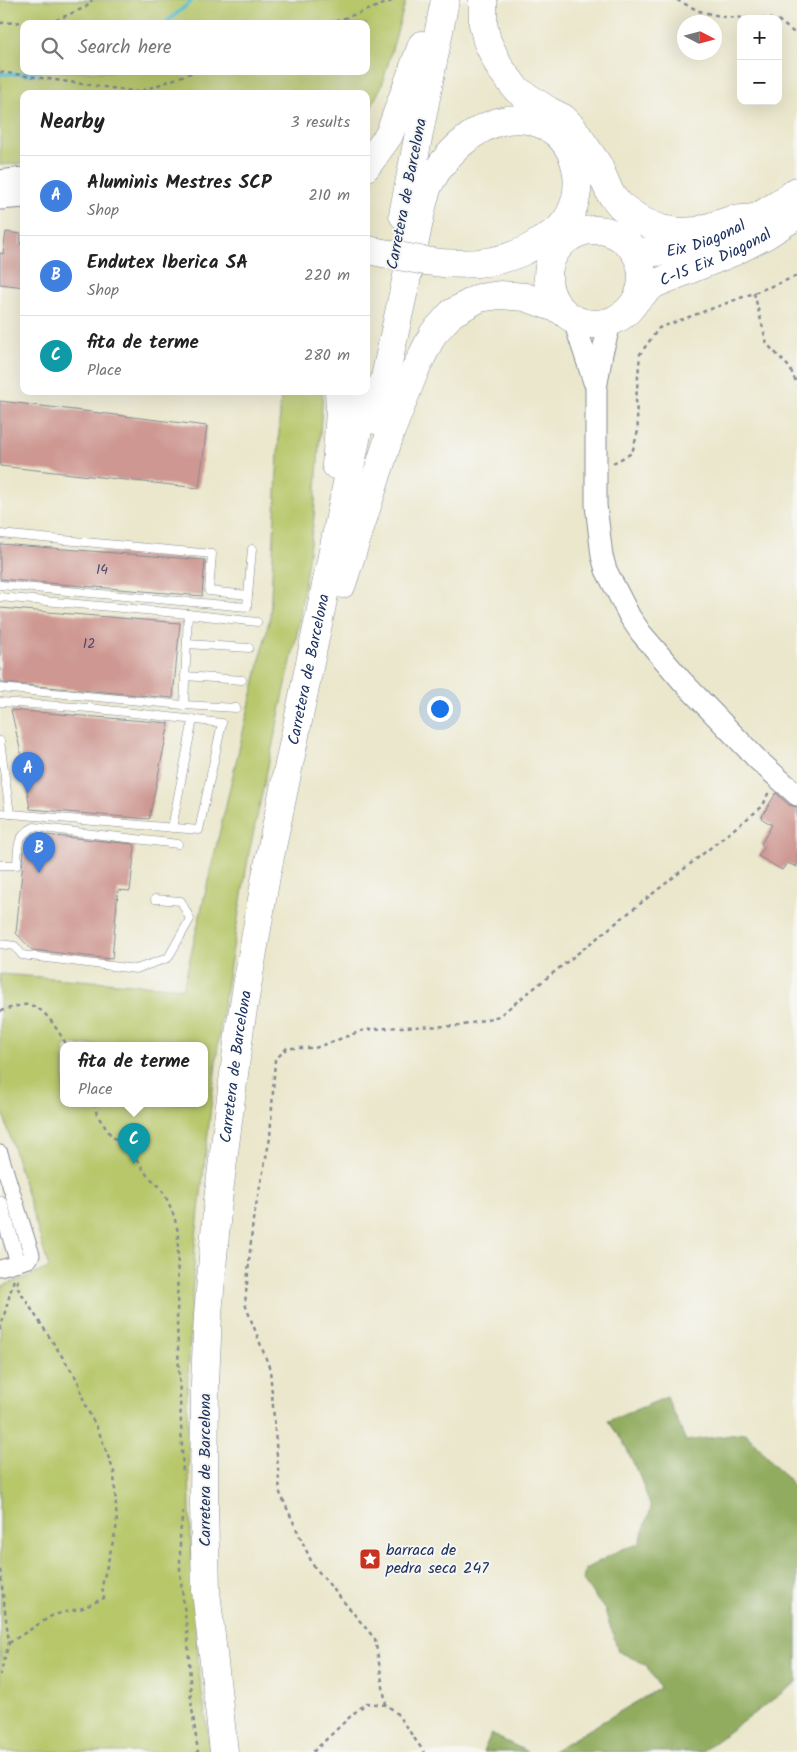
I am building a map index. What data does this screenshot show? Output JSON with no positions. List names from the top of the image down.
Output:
{
  "streets": {
    "highway": ["Carretera de Barcelona", "Eix Diagonal", "C-15 Eix Diagonal"]
  },
  "crossings": [
    ["Eix Diagonal", "C-15 Eix Diagonal"]
  ],
  "places": {
    "place": ["barraca de pedra seca 247"]
  },
  "house_numbers": ["14", "12"],
  "north": "right",
  "page": {
    "map_buttons": ["+", "−"],
    "search": "Search here",
    "heading": ["Nearby", "3 results"],
    "list": [
      {
        "mark": "A",
        "name": "Aluminis Mestres SCP",
        "note": "Shop",
        "value": "210 m"
      },
      {
        "mark": "B",
        "name": "Endutex Iberica SA",
        "note": "Shop",
        "value": "220 m"
      },
      {
        "mark": "C",
        "name": "fita de terme",
        "note": "Place",
        "value": "280 m"
      }
    ],
    "pins": ["A", "B", "C"],
    "popup": ["fita de terme", "Place"]
  }
}
